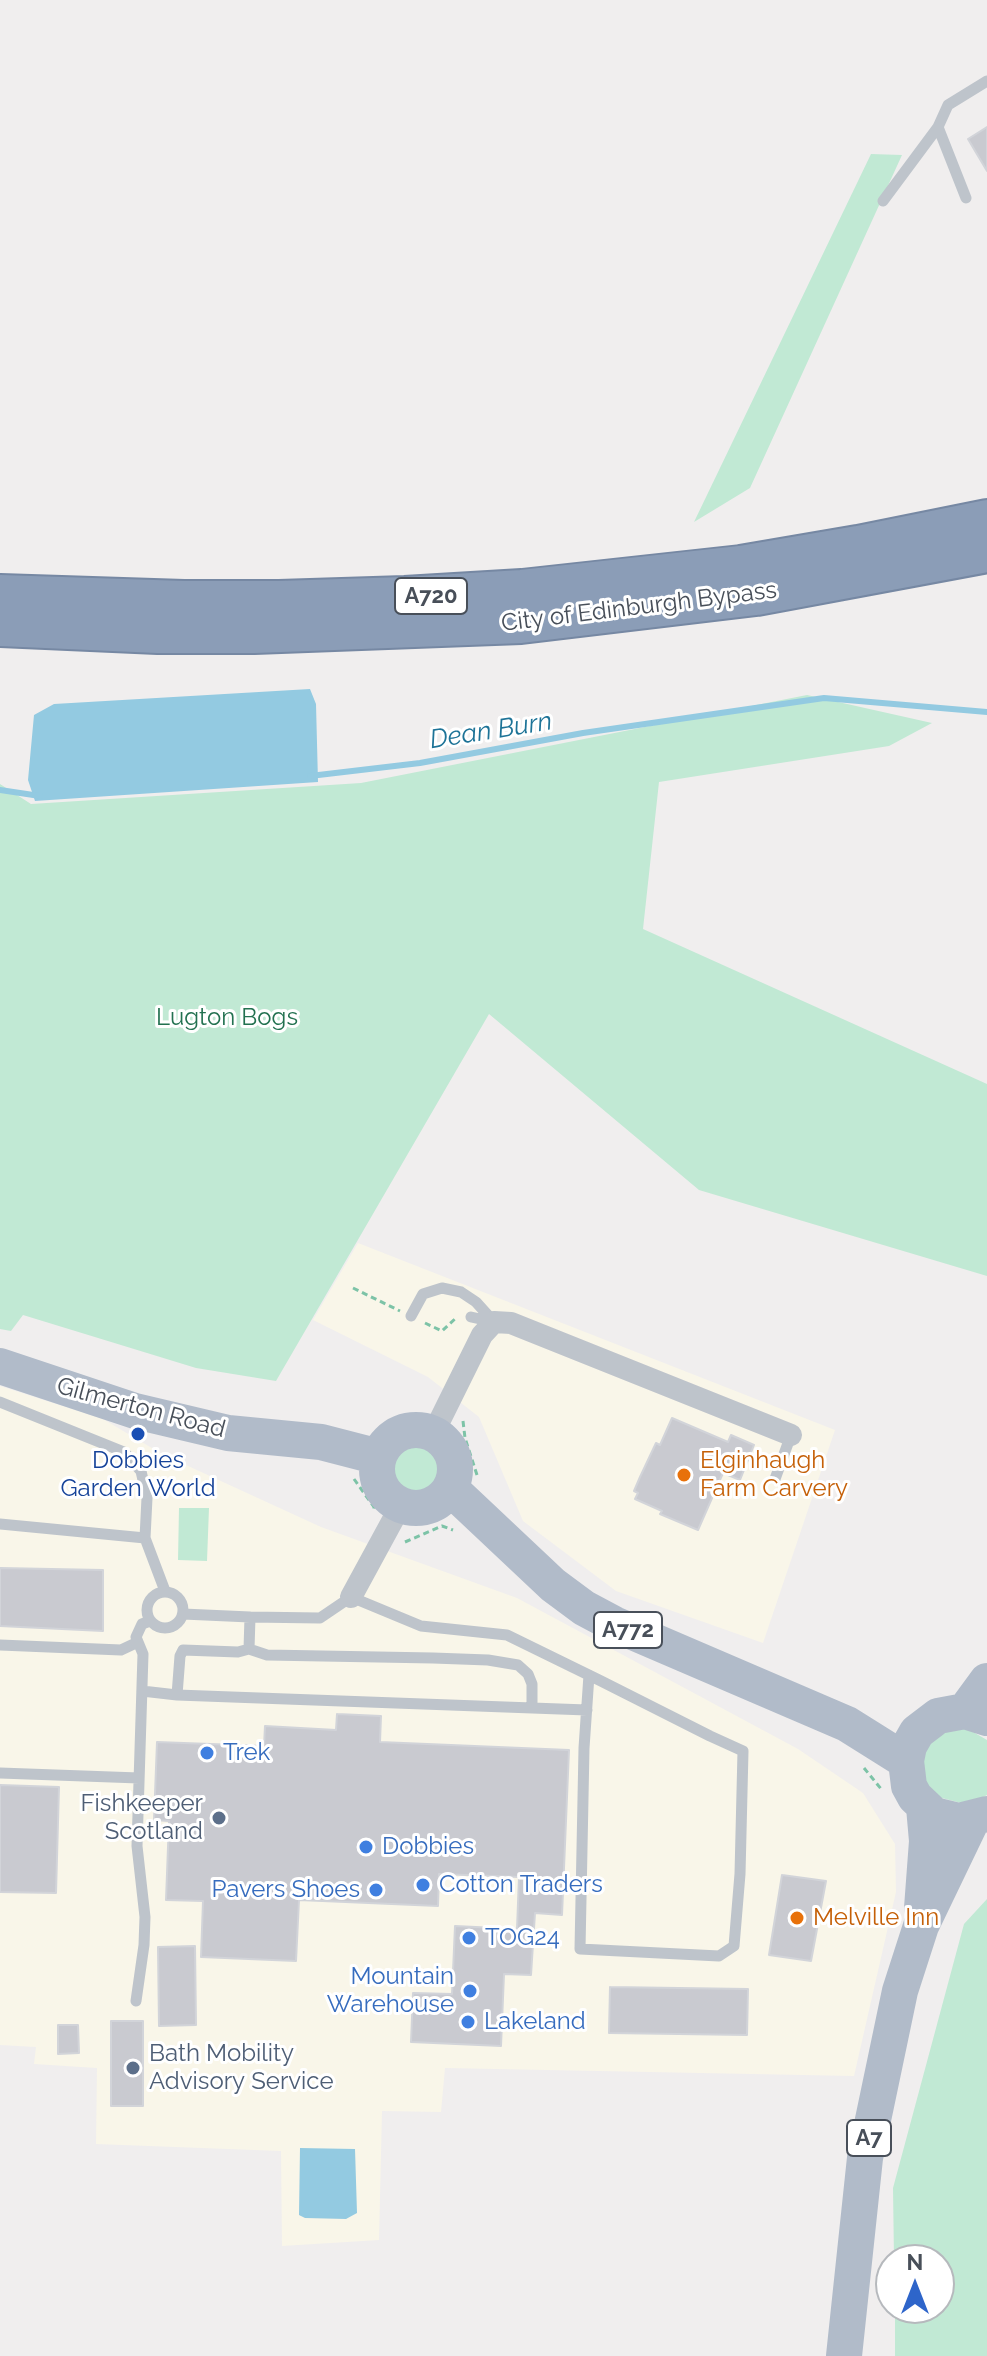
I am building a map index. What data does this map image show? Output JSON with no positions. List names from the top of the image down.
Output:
{
  "streets": {
    "highway": ["A720", "City of Edinburgh Bypass"],
    "main road": ["Gilmerton Road", "A772", "A7"]
  },
  "water": ["Dean Burn"],
  "parks": ["Lugton Bogs"],
  "places": [
    "Dobbies Garden World",
    "Elginhaugh Farm Carvery",
    "Trek",
    "Fishkeeper Scotland",
    "Dobbies",
    "Cotton Traders",
    "Pavers Shoes",
    "Melville Inn",
    "TOG24",
    "Mountain Warehouse",
    "Lakeland",
    "Bath Mobility Advisory Service"
  ],
  "north": "top"
}
